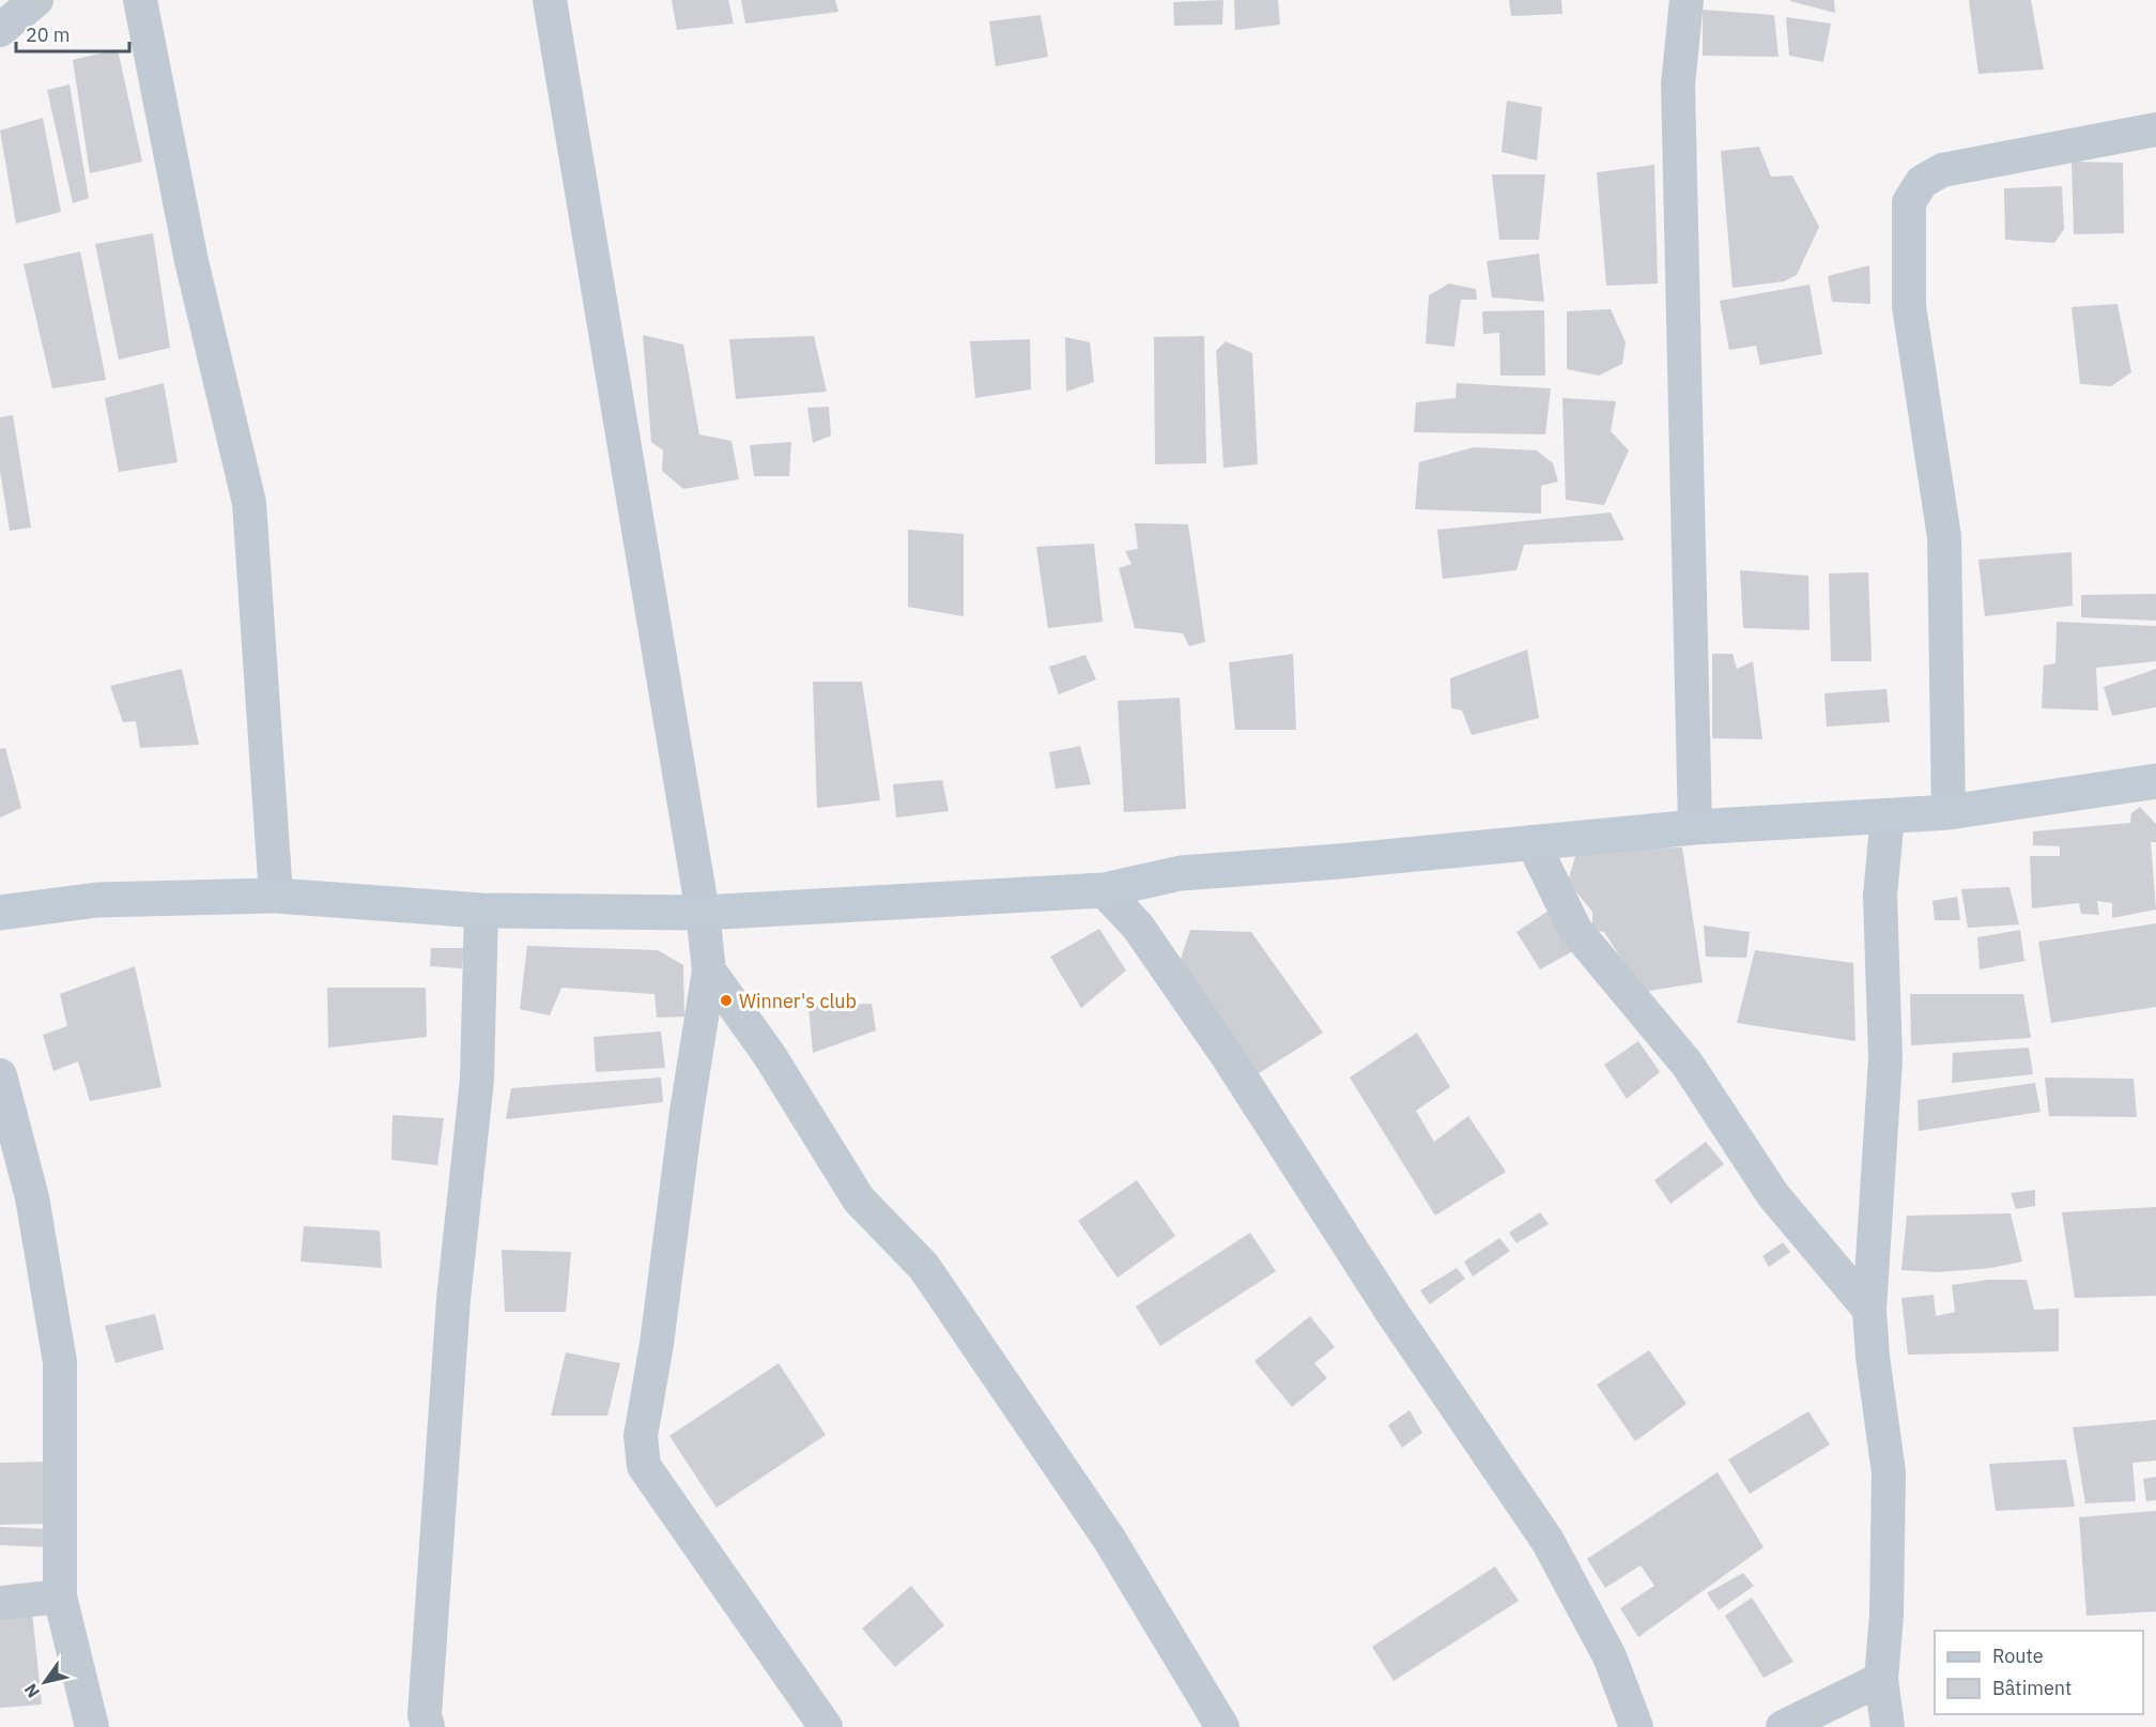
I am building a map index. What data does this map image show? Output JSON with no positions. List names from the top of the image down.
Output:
{
  "places": ["Winner's club"],
  "legend": ["Route", "Bâtiment"],
  "scale_bar": "20 m",
  "north": "bottom left"
}
